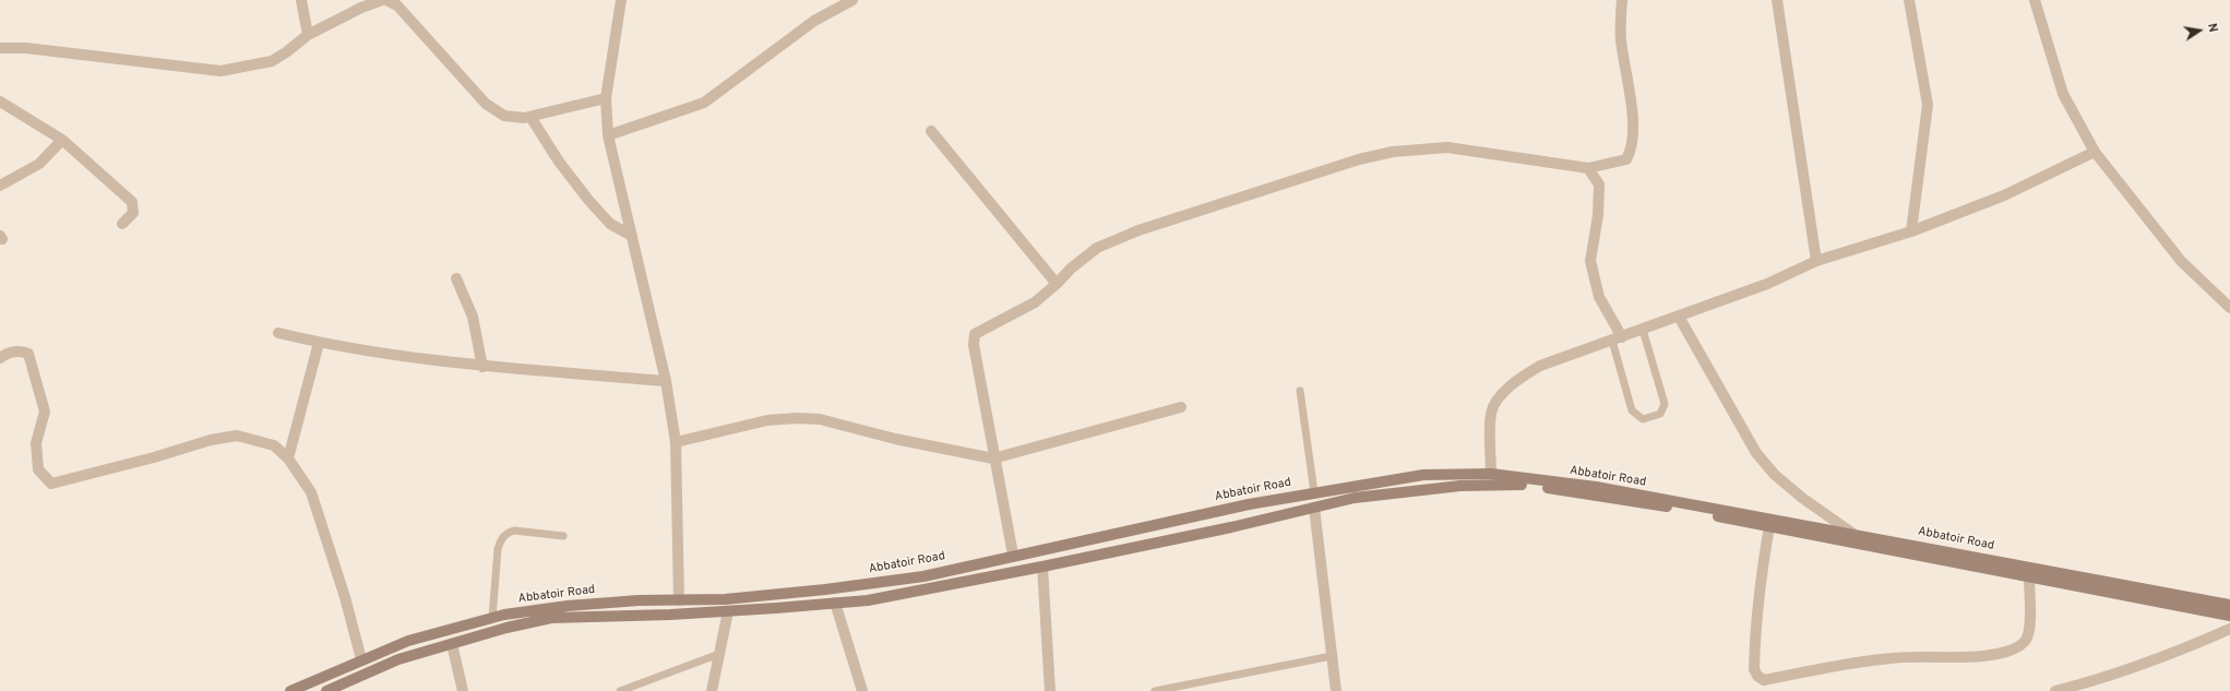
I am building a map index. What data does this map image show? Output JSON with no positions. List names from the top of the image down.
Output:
{
  "streets": {
    "street": ["Abbatoir Road"]
  },
  "north": "right"
}
